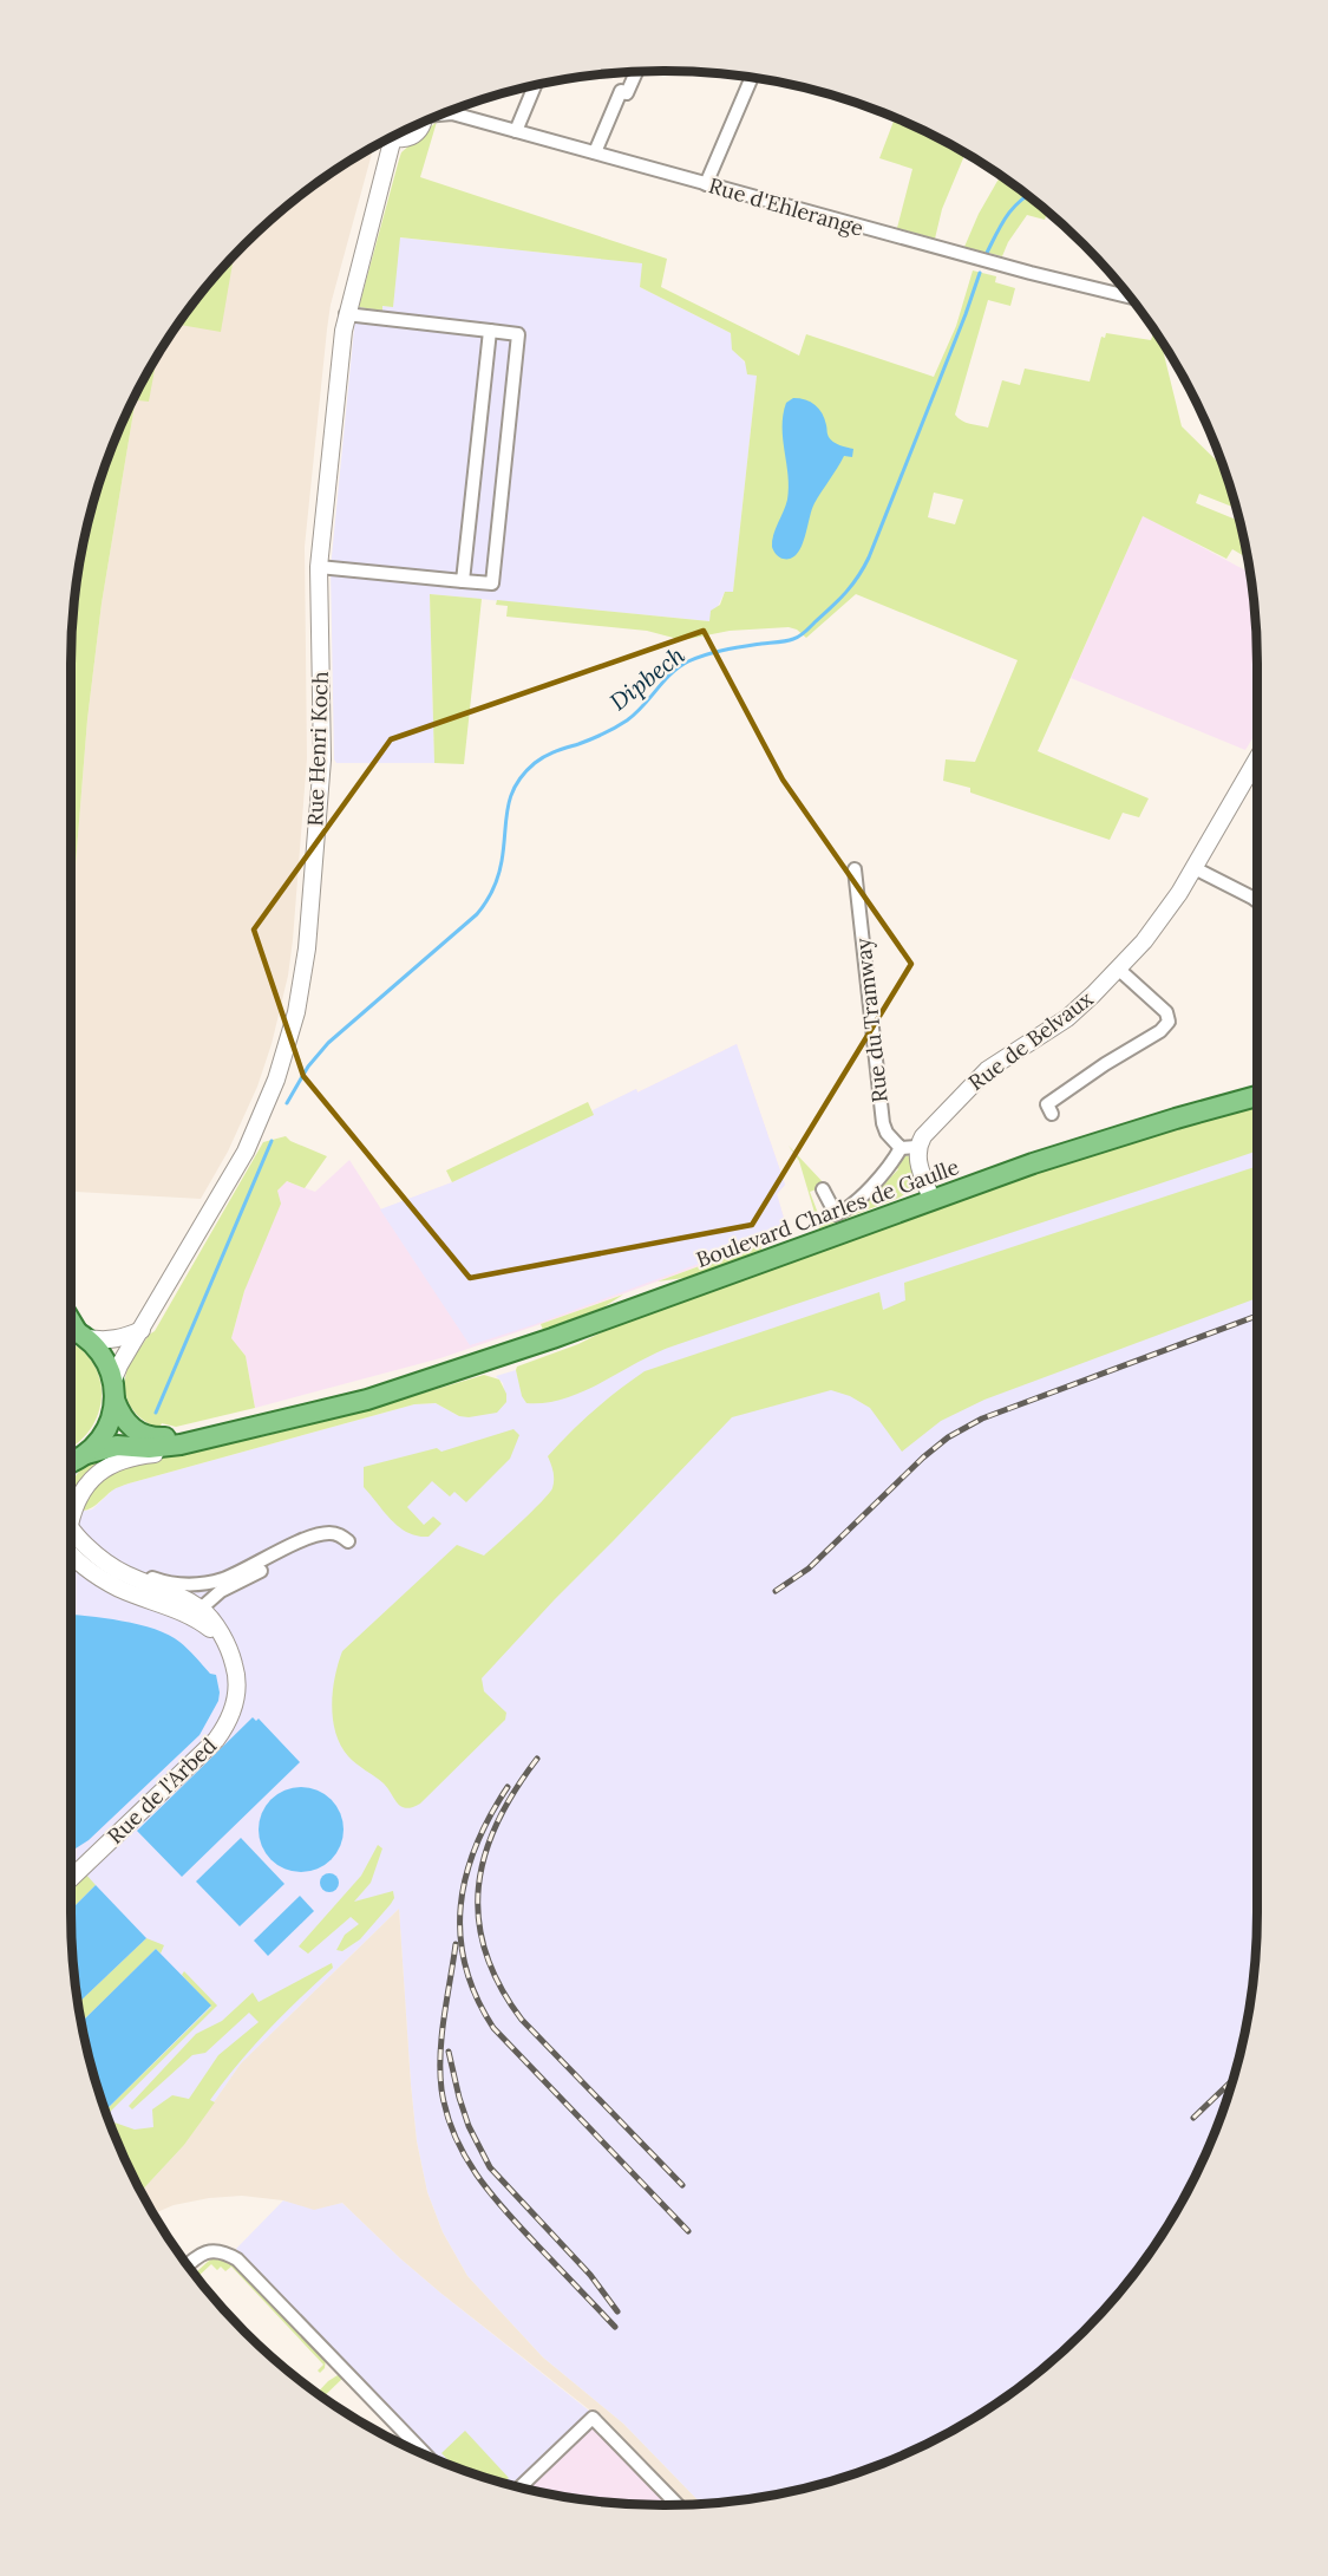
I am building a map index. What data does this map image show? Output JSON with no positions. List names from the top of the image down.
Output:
{
  "streets": {
    "main road": ["Boulevard Charles de Gaulle"],
    "street": [
      "Rue d'Ehlerange",
      "Rue Henri Koch",
      "Rue du Tramway",
      "Rue de Belvaux",
      "Rue de l'Arbed"
    ]
  },
  "crossings": [
    ["Rue du Tramway", "Rue de Belvaux"]
  ],
  "water": ["Dipbech"]
}
